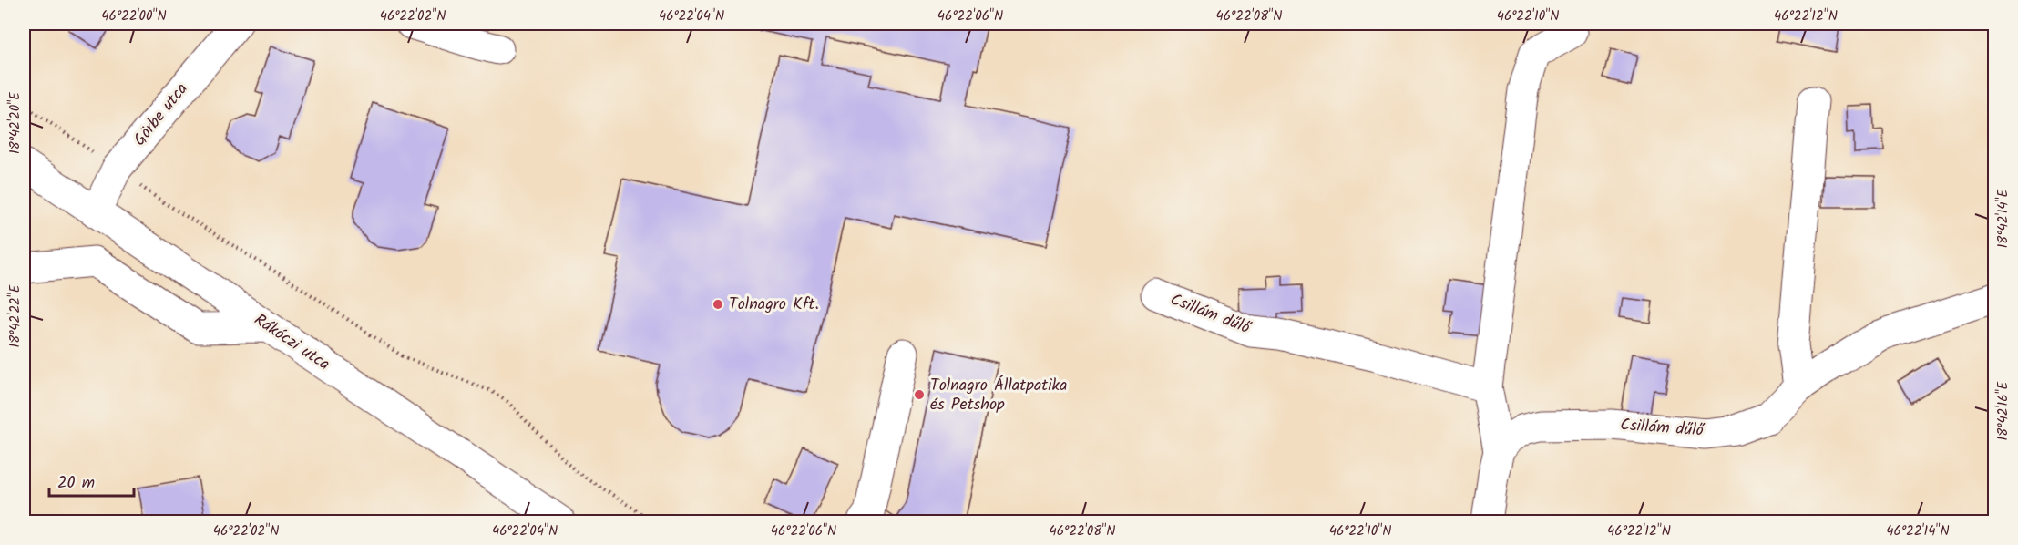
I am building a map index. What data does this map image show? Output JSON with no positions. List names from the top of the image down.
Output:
{
  "streets": {
    "street": ["Görbe utca", "Csillám dűlő", "Rákóczi utca"]
  },
  "crossings": [
    ["Görbe utca", "Rákóczi utca"]
  ],
  "places": ["Tolnagro Kft.", "Tolnagro Állatpatika és Petshop"],
  "scale_bar": "20 m",
  "coordinates": [
    "46°22'00\"N",
    "46°22'02\"N",
    "46°22'04\"N",
    "46°22'06\"N",
    "46°22'08\"N",
    "46°22'10\"N",
    "46°22'12\"N",
    "18°42'20\"E",
    "18°42'14\"E",
    "18°42'22\"E",
    "18°42'16\"E",
    "46°22'14\"N"
  ]
}
